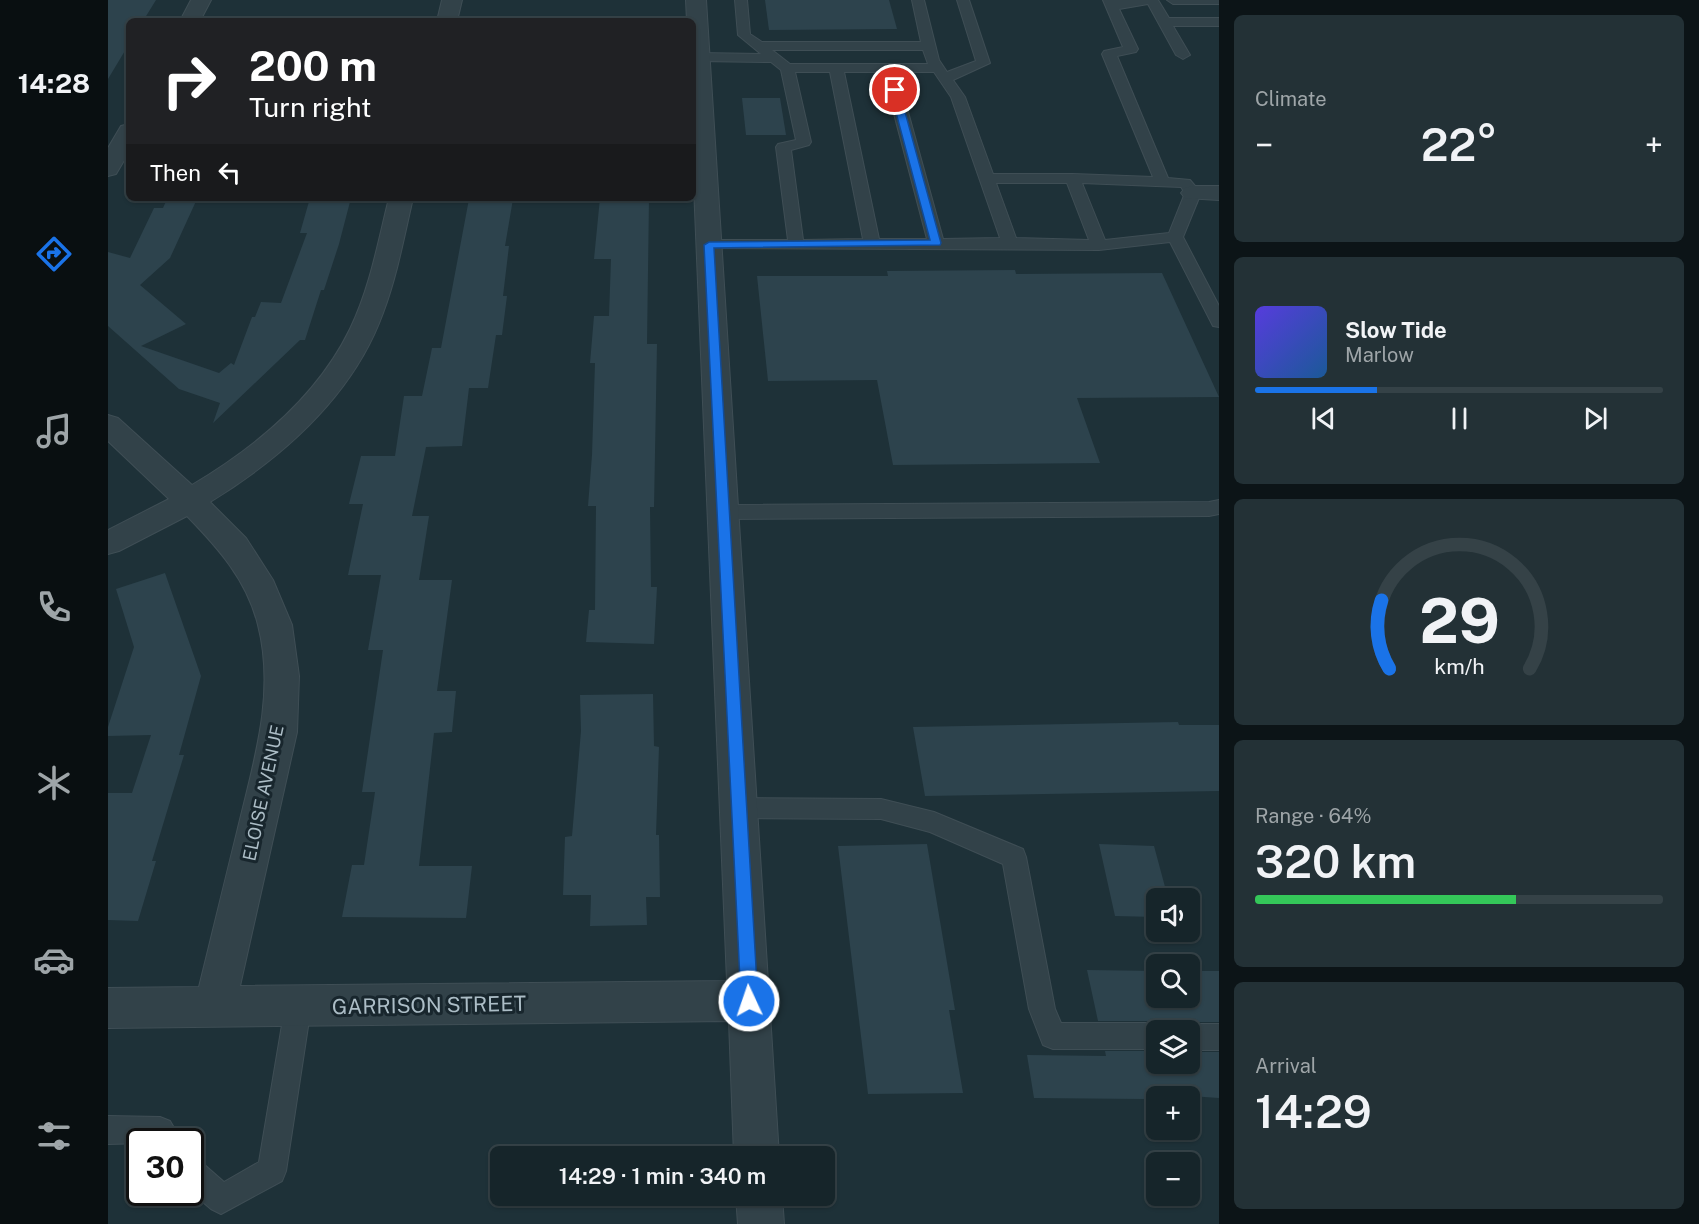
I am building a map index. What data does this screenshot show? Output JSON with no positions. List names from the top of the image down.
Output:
{
  "streets": {
    "street": ["ELOISE AVENUE", "GARRISON STREET"]
  },
  "crossings": [
    ["ELOISE AVENUE", "GARRISON STREET"]
  ],
  "page": {
    "tabs": "14:28",
    "tile": [
      "Climate",
      ["Range · 64%", "320 km"],
      ["Arrival", "14:29"]
    ],
    "turn": ["200 m", "Turn right"],
    "heat": ["−", "22°", "+"],
    "then": "Then",
    "song": ["Slow Tide", "Marlow"],
    "map_buttons": ["+", "−"],
    "limit": "30",
    "trip": "14:29 · 1 min · 340 m",
    "gauge": ["29", "km/h"]
  }
}
